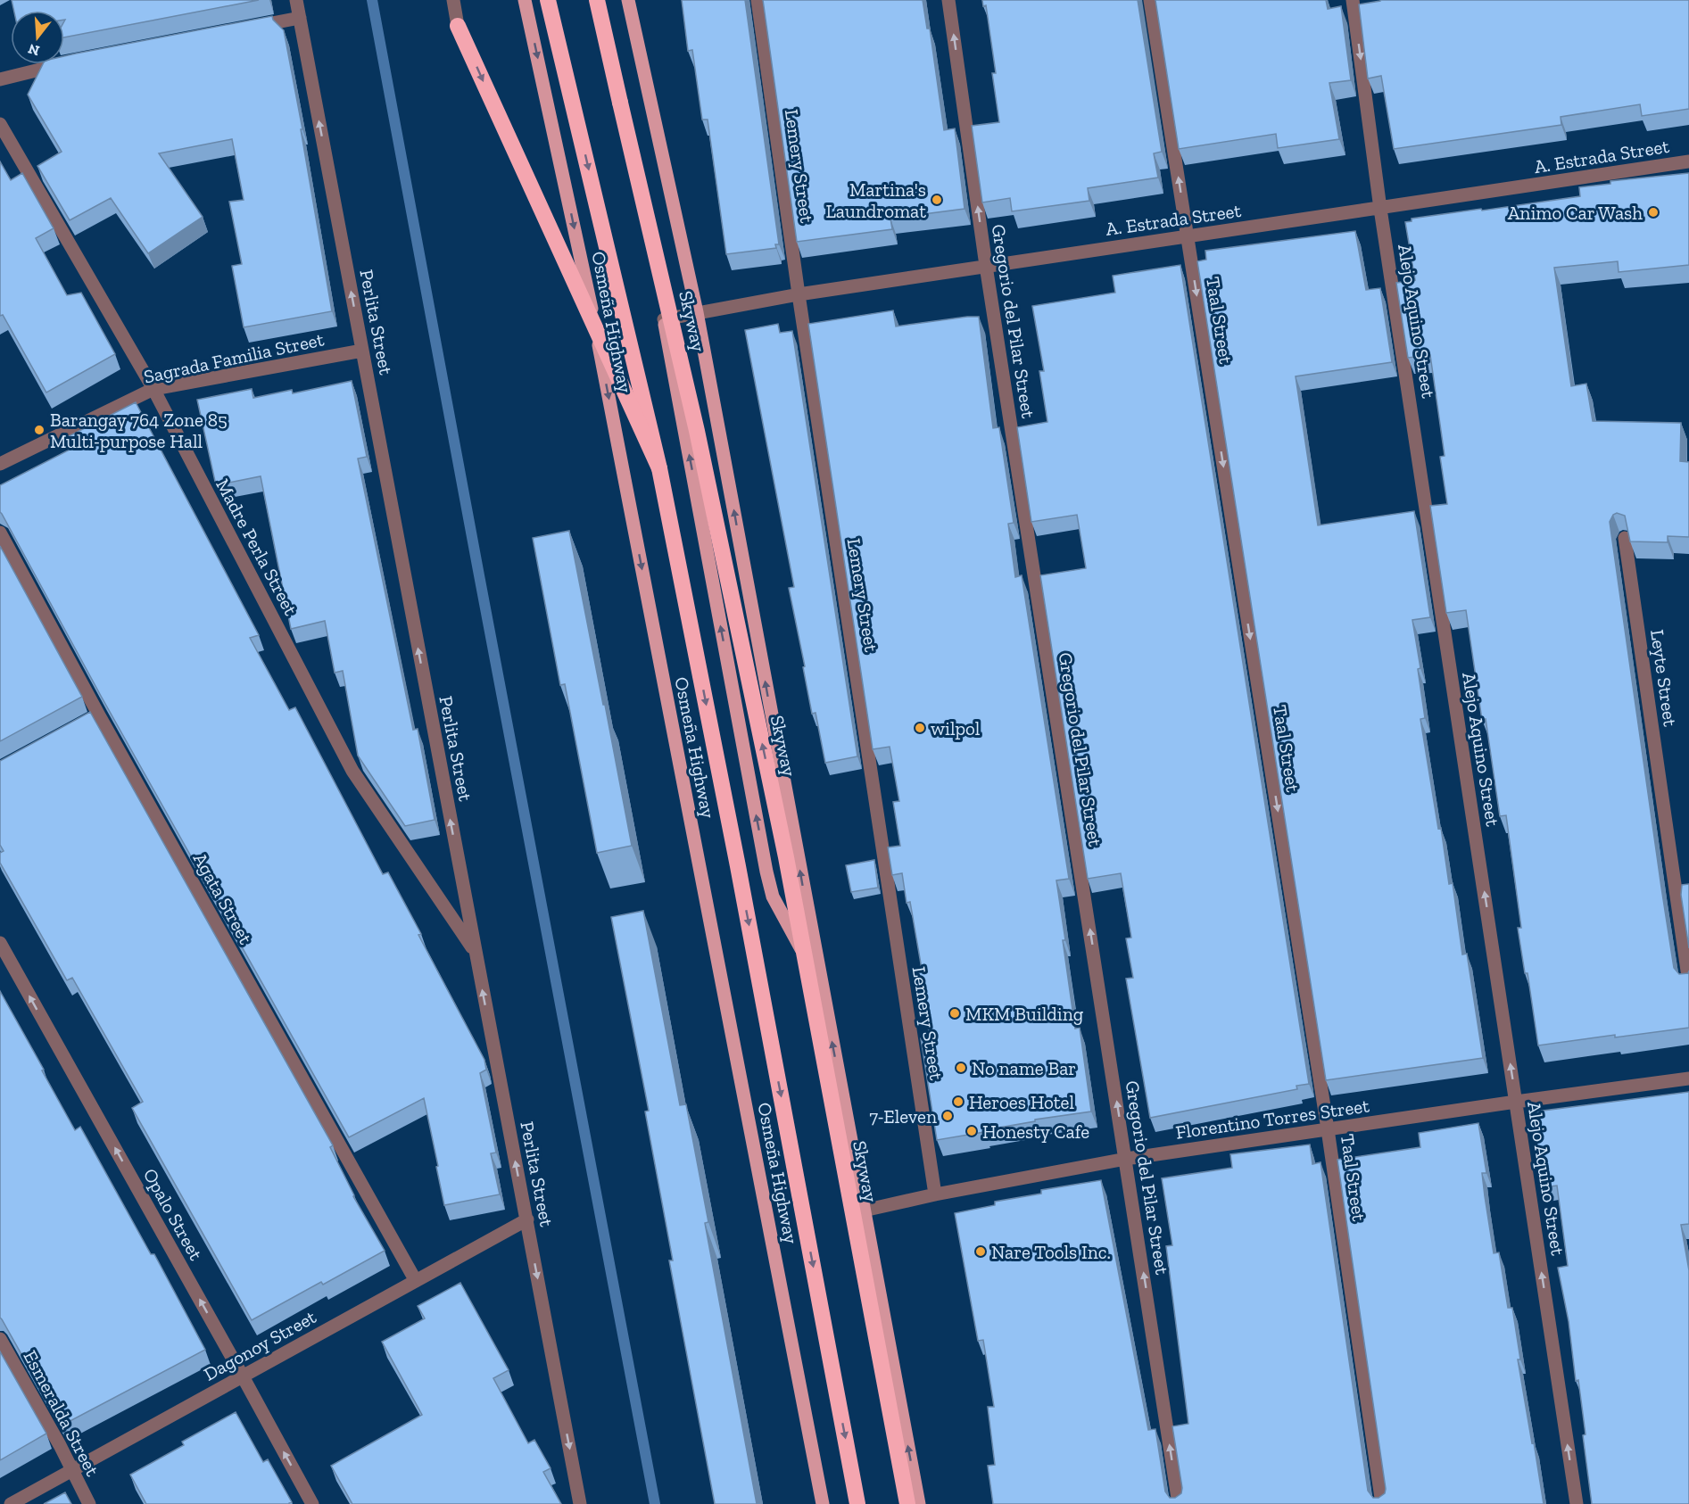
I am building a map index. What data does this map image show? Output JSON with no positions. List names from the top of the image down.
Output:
{
  "streets": {
    "highway": ["Skyway"],
    "main road": ["Osmeña Highway"],
    "street": [
      "A. Estrada Street",
      "Lemery Street",
      "Taal Street",
      "Gregorio del Pilar Street",
      "Alejo Aquino Street",
      "Perlita Street",
      "Sagrada Familia Street",
      "Madre Perla Street",
      "Leyte Street",
      "Agata Street",
      "Florentino Torres Street",
      "Opalo Street",
      "Dagonoy Street",
      "Esmeralda Street"
    ]
  },
  "crossings": [
    ["A. Estrada Street", "Lemery Street"],
    ["A. Estrada Street", "Taal Street"],
    ["A. Estrada Street", "Gregorio del Pilar Street"],
    ["A. Estrada Street", "Alejo Aquino Street"],
    ["Lemery Street", "Florentino Torres Street"],
    ["Taal Street", "Florentino Torres Street"],
    ["Gregorio del Pilar Street", "Florentino Torres Street"],
    ["Alejo Aquino Street", "Florentino Torres Street"],
    ["Perlita Street", "Sagrada Familia Street"],
    ["Perlita Street", "Madre Perla Street"],
    ["Perlita Street", "Dagonoy Street"],
    ["Sagrada Familia Street", "Madre Perla Street"],
    ["Agata Street", "Dagonoy Street"],
    ["Opalo Street", "Dagonoy Street"],
    ["Dagonoy Street", "Esmeralda Street"]
  ],
  "one_way": ["Gregorio del Pilar Street", "Opalo Street"],
  "places": [
    "Martina's Laundromat",
    "Animo Car Wash",
    "Barangay 764 Zone 85 Multi-purpose Hall",
    "wilpol",
    "MKM Building",
    "No name Bar",
    "Heroes Hotel",
    "7-Eleven",
    "Honesty Cafe",
    "Nare Tools Inc."
  ],
  "north": "bottom"
}
